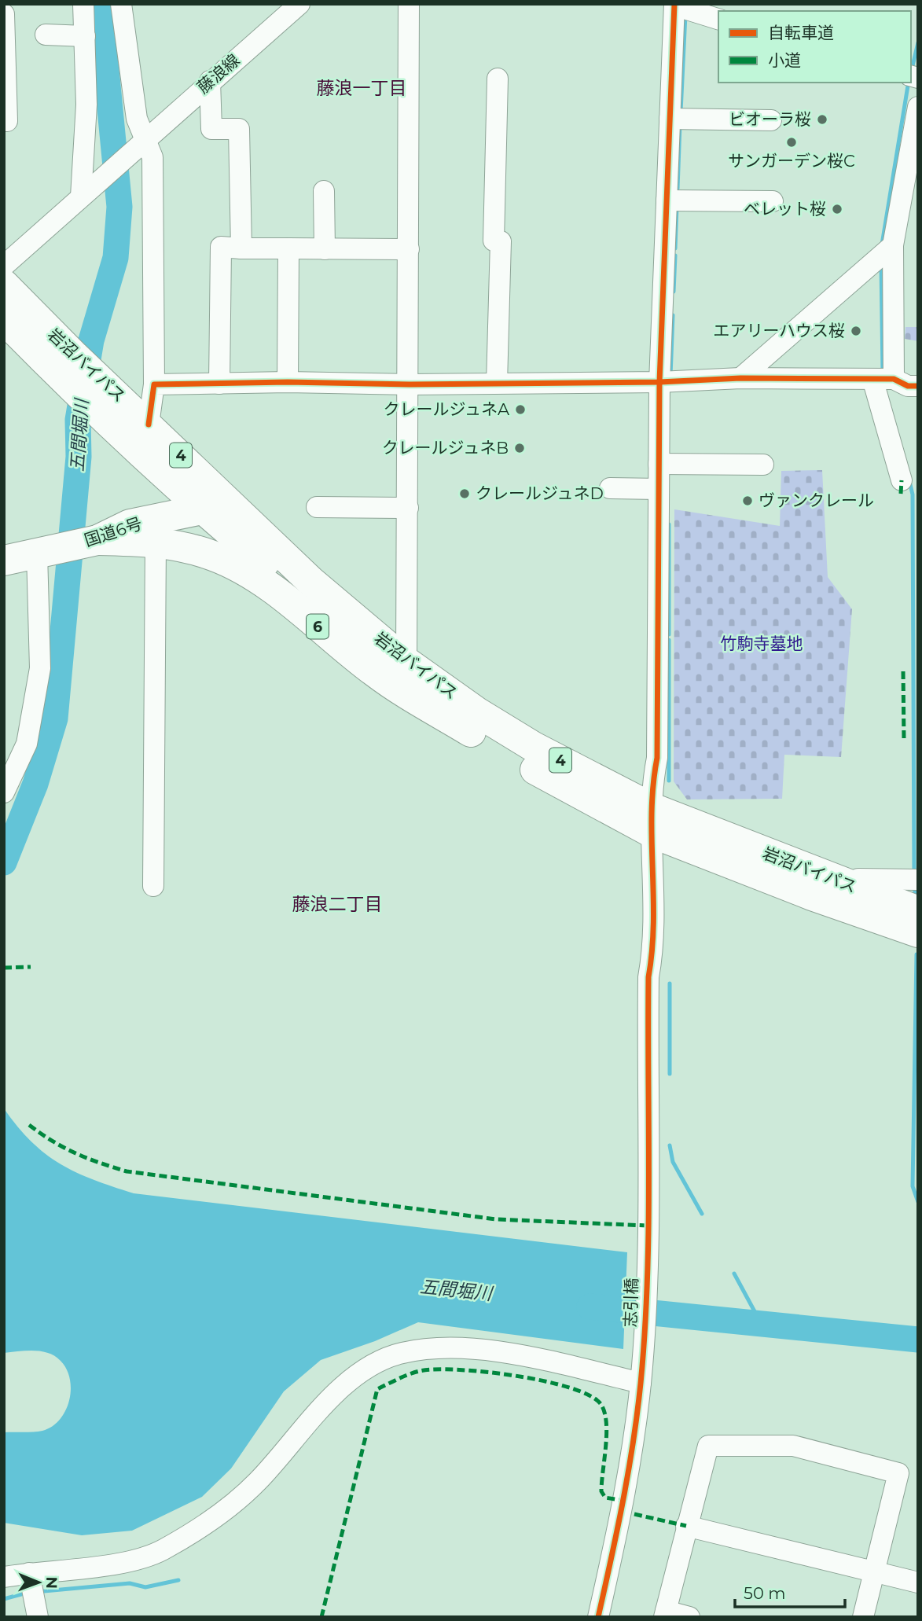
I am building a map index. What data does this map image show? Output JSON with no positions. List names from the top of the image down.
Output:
{
  "streets": {
    "highway": [
      "岩沼バイパス",
      "4",
      "国道6号",
      "6"
    ],
    "street": ["藤浪線", "志引橋"]
  },
  "crossings": [
    ["岩沼バイパス", "国道6号"],
    ["岩沼バイパス", "6"],
    ["岩沼バイパス", "志引橋"],
    ["国道6号", "6"]
  ],
  "districts": ["藤浪一丁目", "藤浪二丁目"],
  "water": ["五間堀川"],
  "parks": ["竹駒寺墓地"],
  "places": [
    "ビオーラ桜",
    "サンガーデン桜C",
    "ベレット桜",
    "エアリーハウス桜",
    "クレールジュネA",
    "クレールジュネB",
    "クレールジュネD",
    "ヴァンクレール"
  ],
  "legend": ["自転車道", "小道"],
  "scale_bar": "50 m",
  "north": "right"
}
